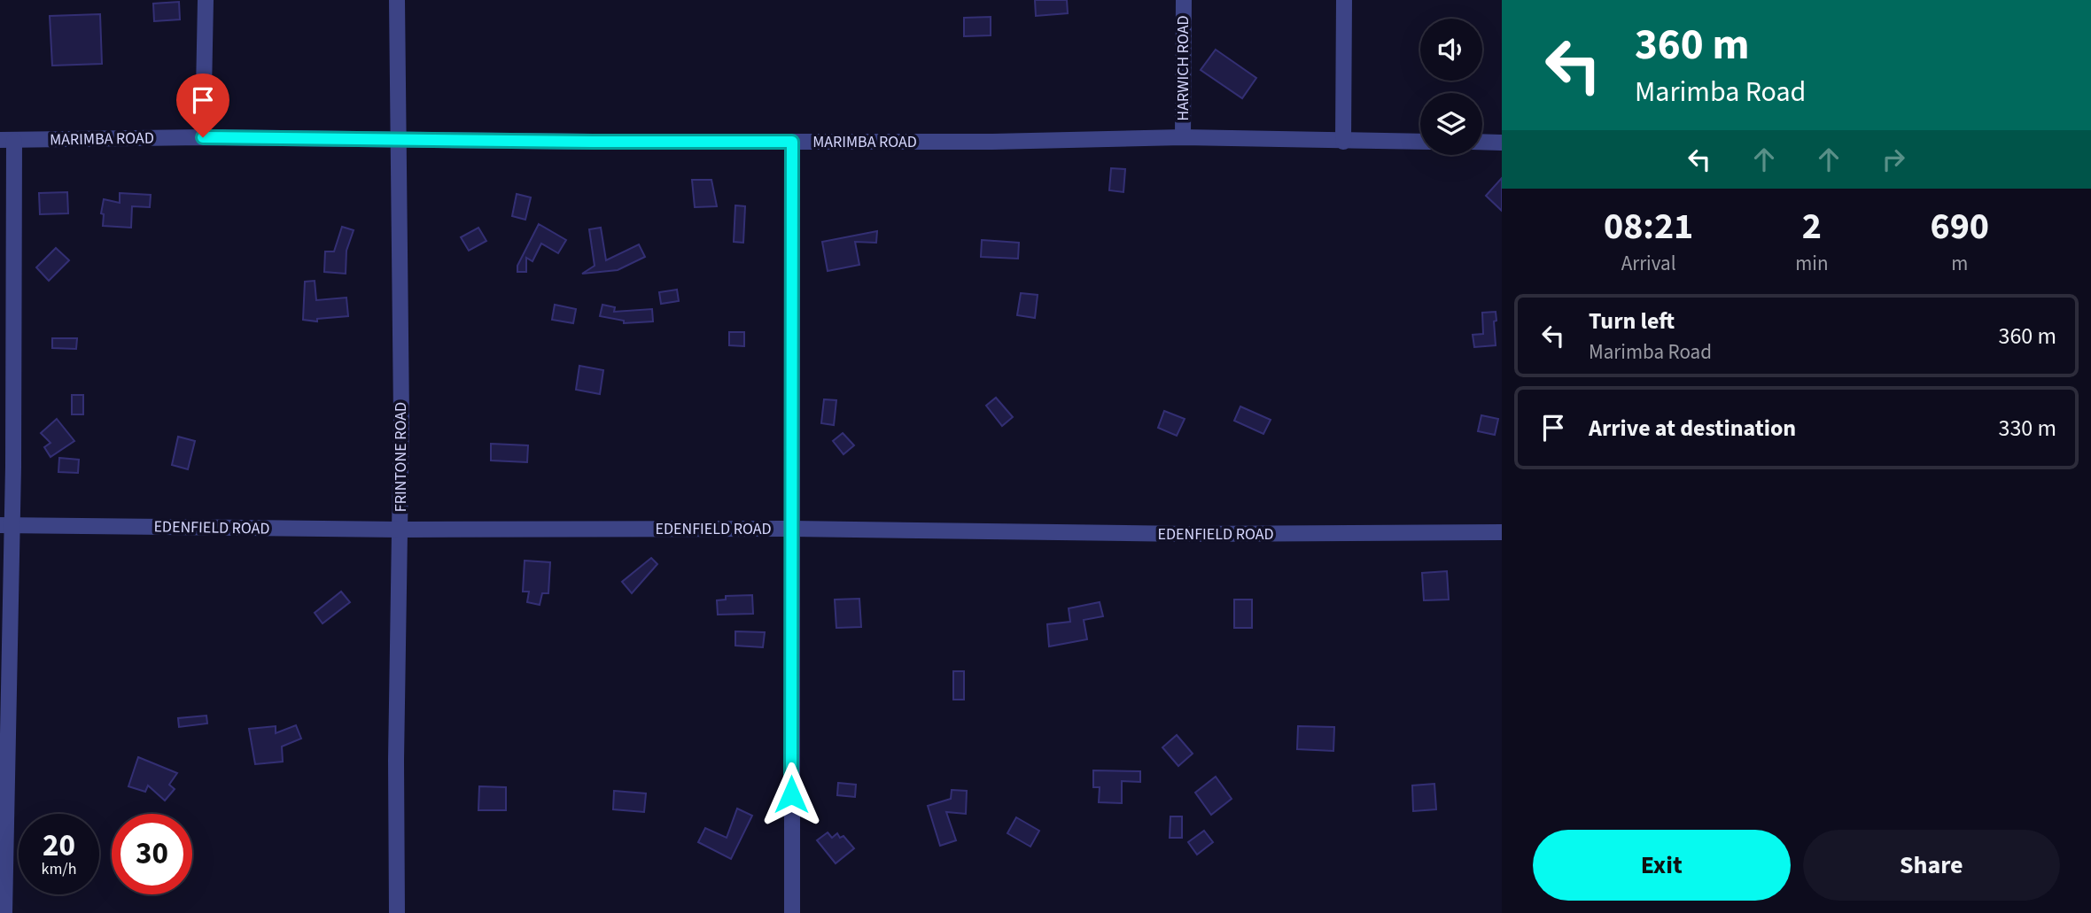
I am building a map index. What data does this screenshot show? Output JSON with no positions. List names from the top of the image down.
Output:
{
  "streets": {
    "street": [
      "HARWICH ROAD",
      "MARIMBA ROAD",
      "FRINTONE ROAD",
      "EDENFIELD ROAD"
    ]
  },
  "crossings": [
    ["HARWICH ROAD", "MARIMBA ROAD"],
    ["MARIMBA ROAD", "FRINTONE ROAD"],
    ["FRINTONE ROAD", "EDENFIELD ROAD"]
  ],
  "page": {
    "turn": ["360 m", "Marimba Road"],
    "eta": [
      "08:21",
      "Arrival",
      "2",
      "min",
      "690",
      "m"
    ],
    "list": [
      {
        "name": "Turn left",
        "note": "Marimba Road",
        "value": "360 m"
      },
      {
        "name": "Arrive at destination",
        "value": "330 m"
      }
    ],
    "speed": "20 km/h",
    "limit": "30",
    "buttons": ["Exit", "Share"]
  }
}
